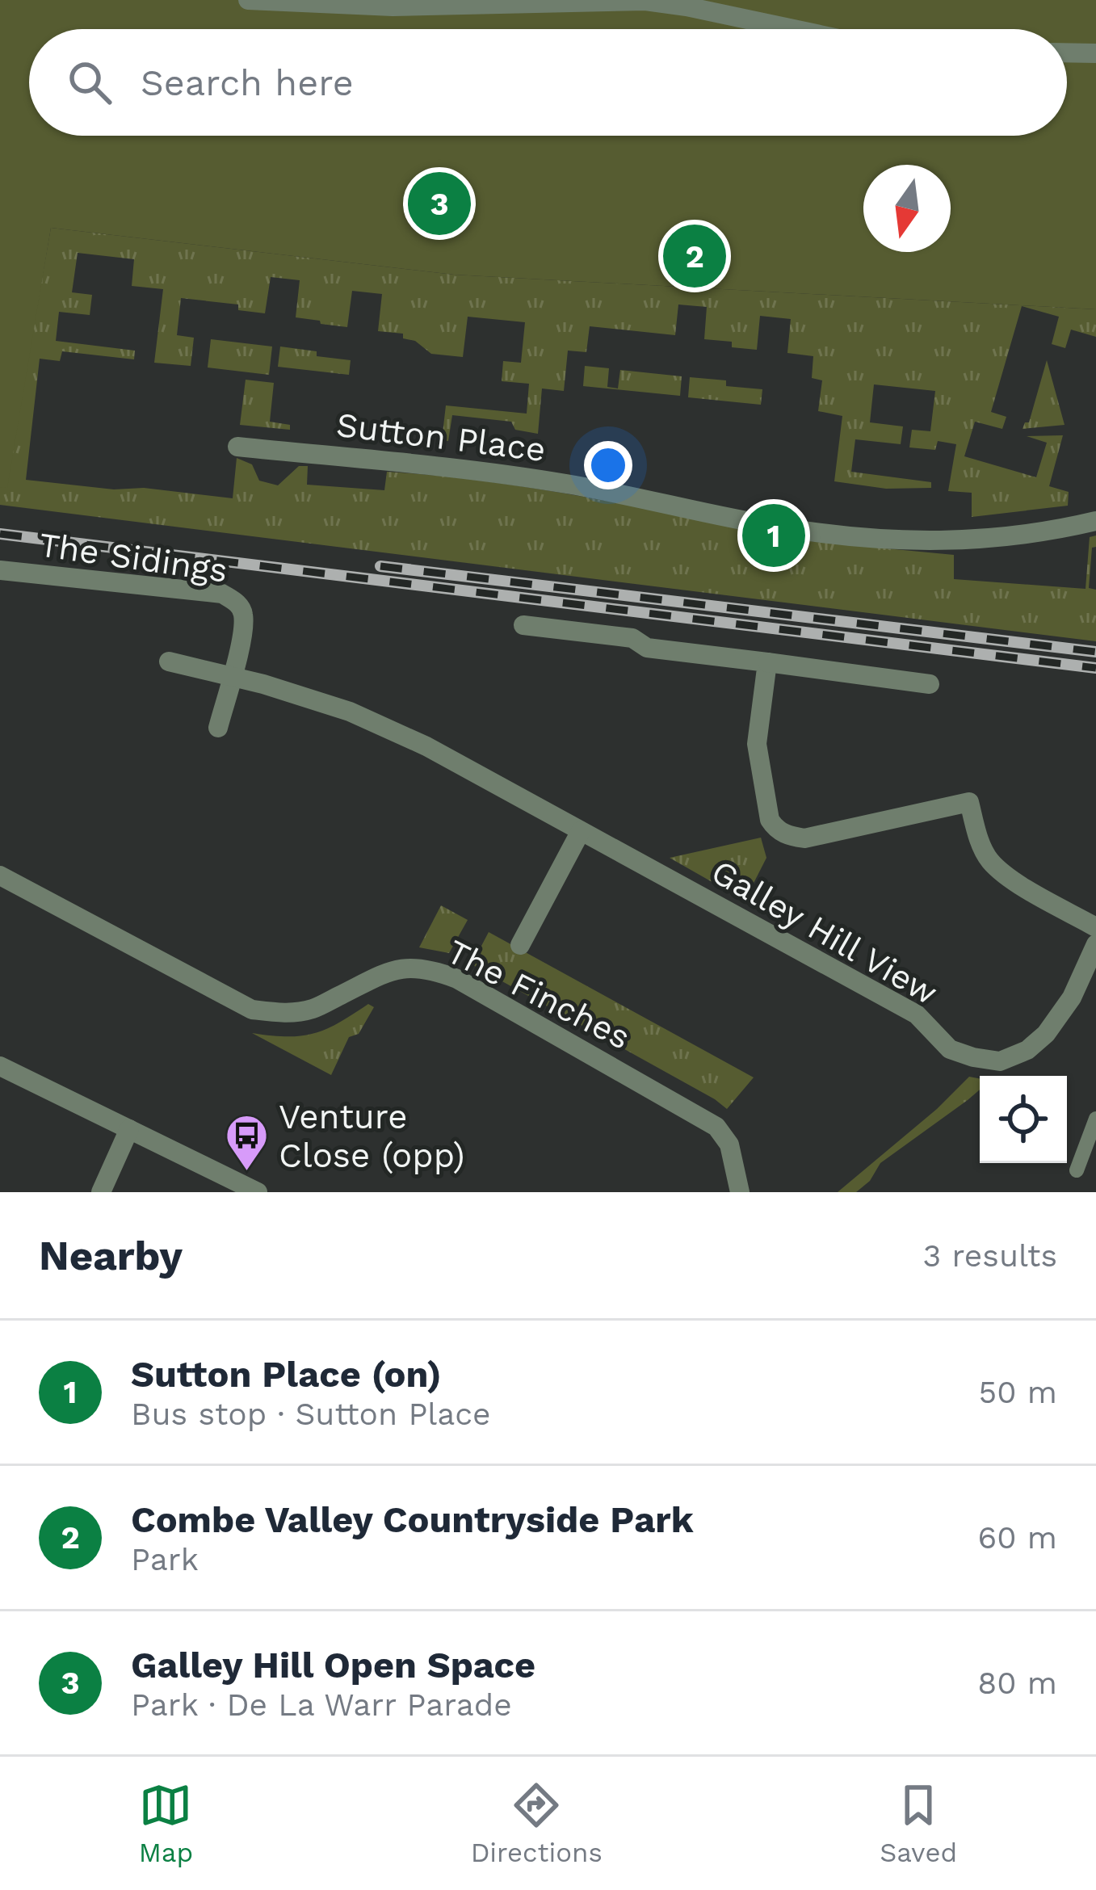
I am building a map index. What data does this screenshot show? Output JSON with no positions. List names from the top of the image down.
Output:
{
  "streets": {
    "street": [
      "Sutton Place",
      "The Sidings",
      "Galley Hill View",
      "The Finches"
    ]
  },
  "crossings": [
    ["The Sidings", "Galley Hill View"]
  ],
  "places": {
    "bus stop": ["Venture Close (opp)"]
  },
  "north": "bottom",
  "page": {
    "search": "Search here",
    "pins": ["3", "2", "1"],
    "heading": ["Nearby", "3 results"],
    "list": [
      {
        "mark": "1",
        "name": "Sutton Place (on)",
        "note": "Bus stop · Sutton Place",
        "value": "50 m"
      },
      {
        "mark": "2",
        "name": "Combe Valley Countryside Park",
        "note": "Park",
        "value": "60 m"
      },
      {
        "mark": "3",
        "name": "Galley Hill Open Space",
        "note": "Park · De La Warr Parade",
        "value": "80 m"
      }
    ],
    "nav": ["Map", "Directions", "Saved"]
  }
}
